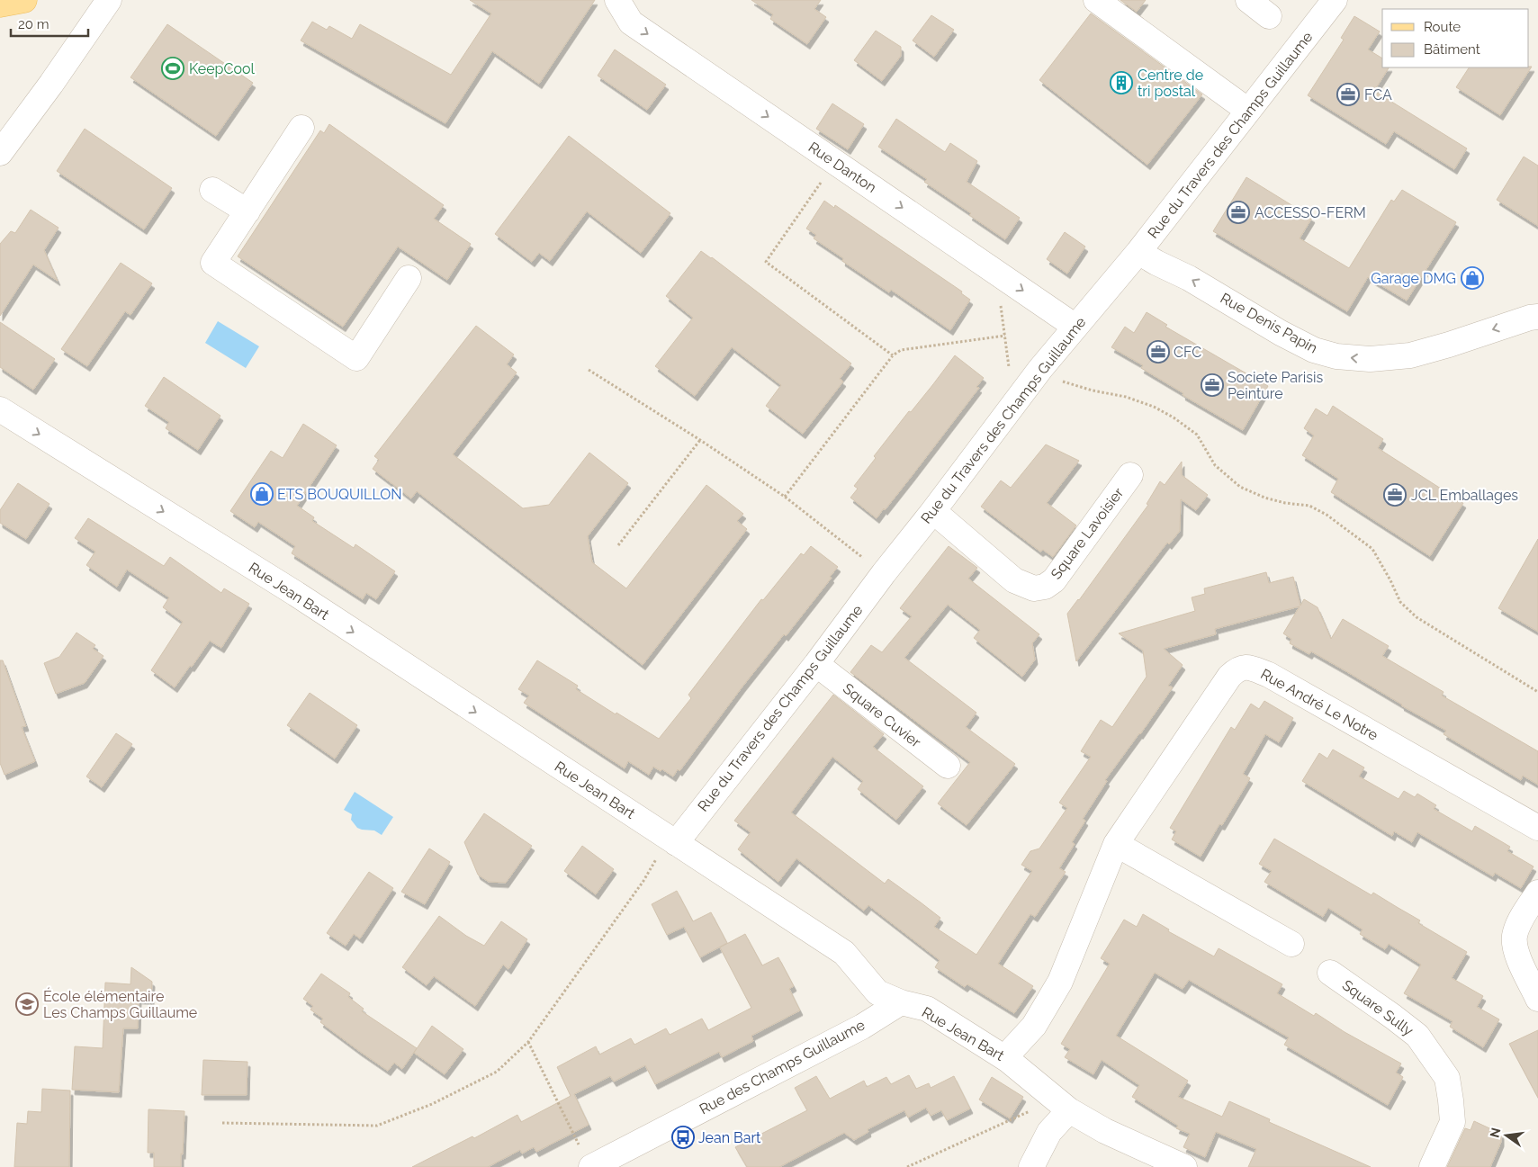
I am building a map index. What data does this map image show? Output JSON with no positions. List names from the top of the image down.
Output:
{
  "streets": {
    "street": [
      "Rue du Travers des Champs Guillaume",
      "Rue Danton",
      "Rue Denis Papin",
      "Square Lavoisier",
      "Rue Jean Bart",
      "Rue André Le Notre",
      "Square Cuvier",
      "Square Sully",
      "Rue des Champs Guillaume"
    ]
  },
  "crossings": [
    ["Rue du Travers des Champs Guillaume", "Rue Danton"],
    ["Rue du Travers des Champs Guillaume", "Rue Denis Papin"],
    ["Rue du Travers des Champs Guillaume", "Square Lavoisier"],
    ["Rue du Travers des Champs Guillaume", "Rue Jean Bart"],
    ["Rue du Travers des Champs Guillaume", "Square Cuvier"],
    ["Rue Jean Bart", "Rue André Le Notre"],
    ["Rue Jean Bart", "Rue des Champs Guillaume"]
  ],
  "one_way": ["Rue Danton", "Rue Denis Papin", "Rue Jean Bart"],
  "places": {
    "sports": ["KeepCool"],
    "building": ["Centre de tri postal"],
    "office": [
      "FCA",
      "ACCESSO-FERM",
      "CFC",
      "Societe Parisis Peinture",
      "JCL Emballages"
    ],
    "shop": ["Garage DMG", "ETS BOUQUILLON"],
    "school or university": ["École élémentaire Les Champs Guillaume"],
    "bus stop": ["Jean Bart"]
  },
  "legend": ["Route", "Bâtiment"],
  "scale_bar": "20 m",
  "north": "left"
}
